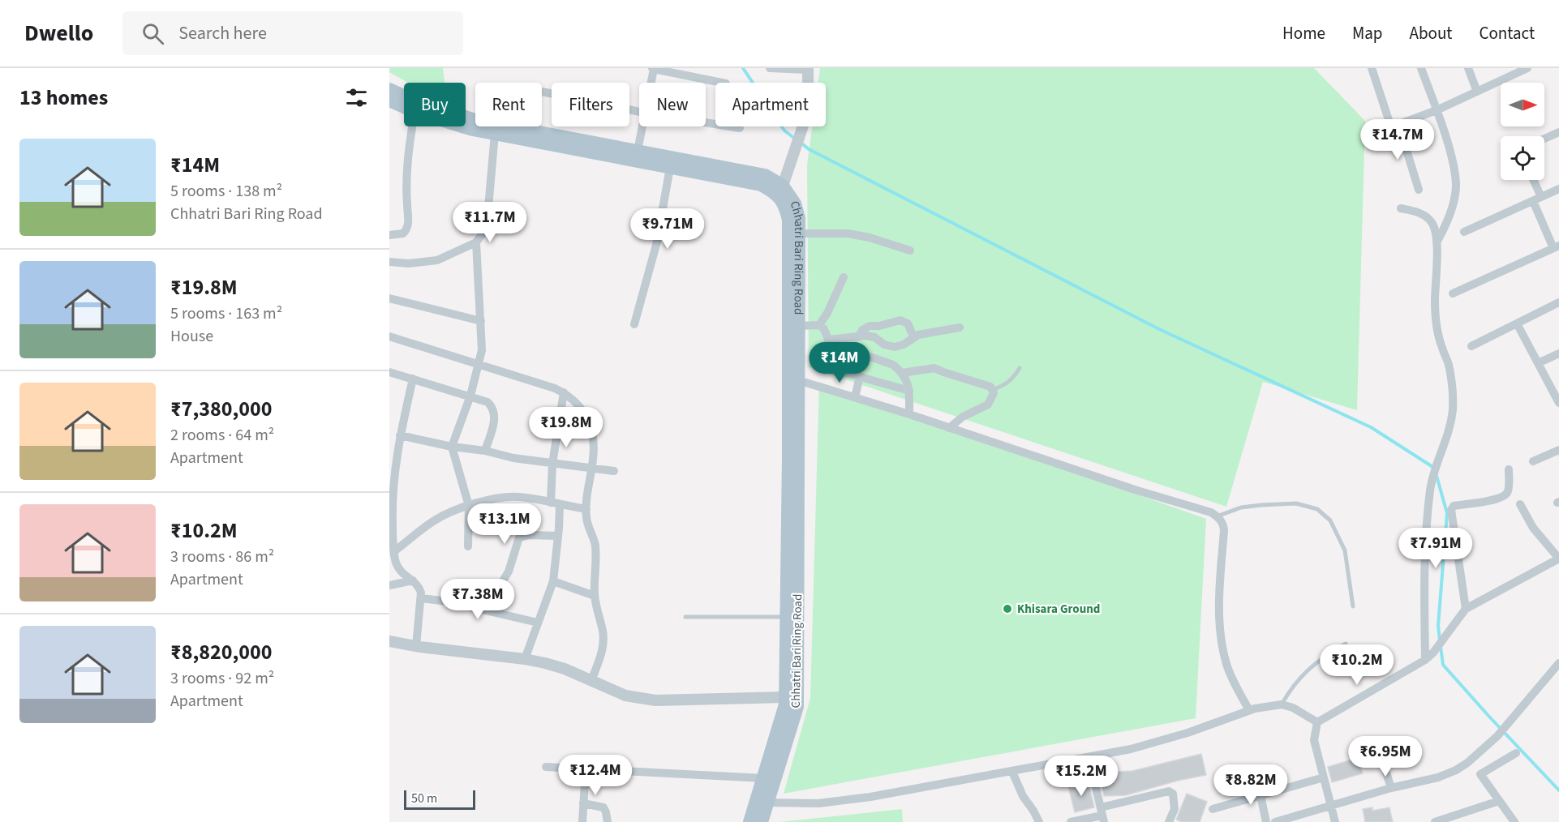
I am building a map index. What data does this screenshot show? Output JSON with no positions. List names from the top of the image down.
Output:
{
  "streets": {
    "main road": ["Chhatri Bari Ring Road"]
  },
  "places": ["Khisara Ground"],
  "scale_bar": "50 m",
  "north": "right",
  "page": {
    "header": "Dwello",
    "search": "Search here",
    "nav": [
      "Home",
      "Map",
      "About",
      "Contact"
    ],
    "heading": "13 homes",
    "chip": [
      "Buy",
      "Rent",
      "Filters",
      "New",
      "Apartment"
    ],
    "price": [
      "₹14.7M",
      "₹11.7M",
      "₹9.71M",
      "₹14M",
      "₹19.8M",
      "₹13.1M",
      "₹7.91M",
      "₹7.38M",
      "₹10.2M",
      "₹6.95M",
      "₹12.4M",
      "₹15.2M",
      "₹8.82M"
    ],
    "list": [
      {
        "name": "₹14M",
        "note": "5 rooms · 138 m² · Chhatri Bari Ring Road"
      },
      {
        "name": "₹19.8M",
        "note": "5 rooms · 163 m² · House"
      },
      {
        "name": "₹7,380,000",
        "note": "2 rooms · 64 m² · Apartment"
      },
      {
        "name": "₹10.2M",
        "note": "3 rooms · 86 m² · Apartment"
      },
      {
        "name": "₹8,820,000",
        "note": "3 rooms · 92 m² · Apartment"
      }
    ],
    "scale": "50 m"
  }
}
